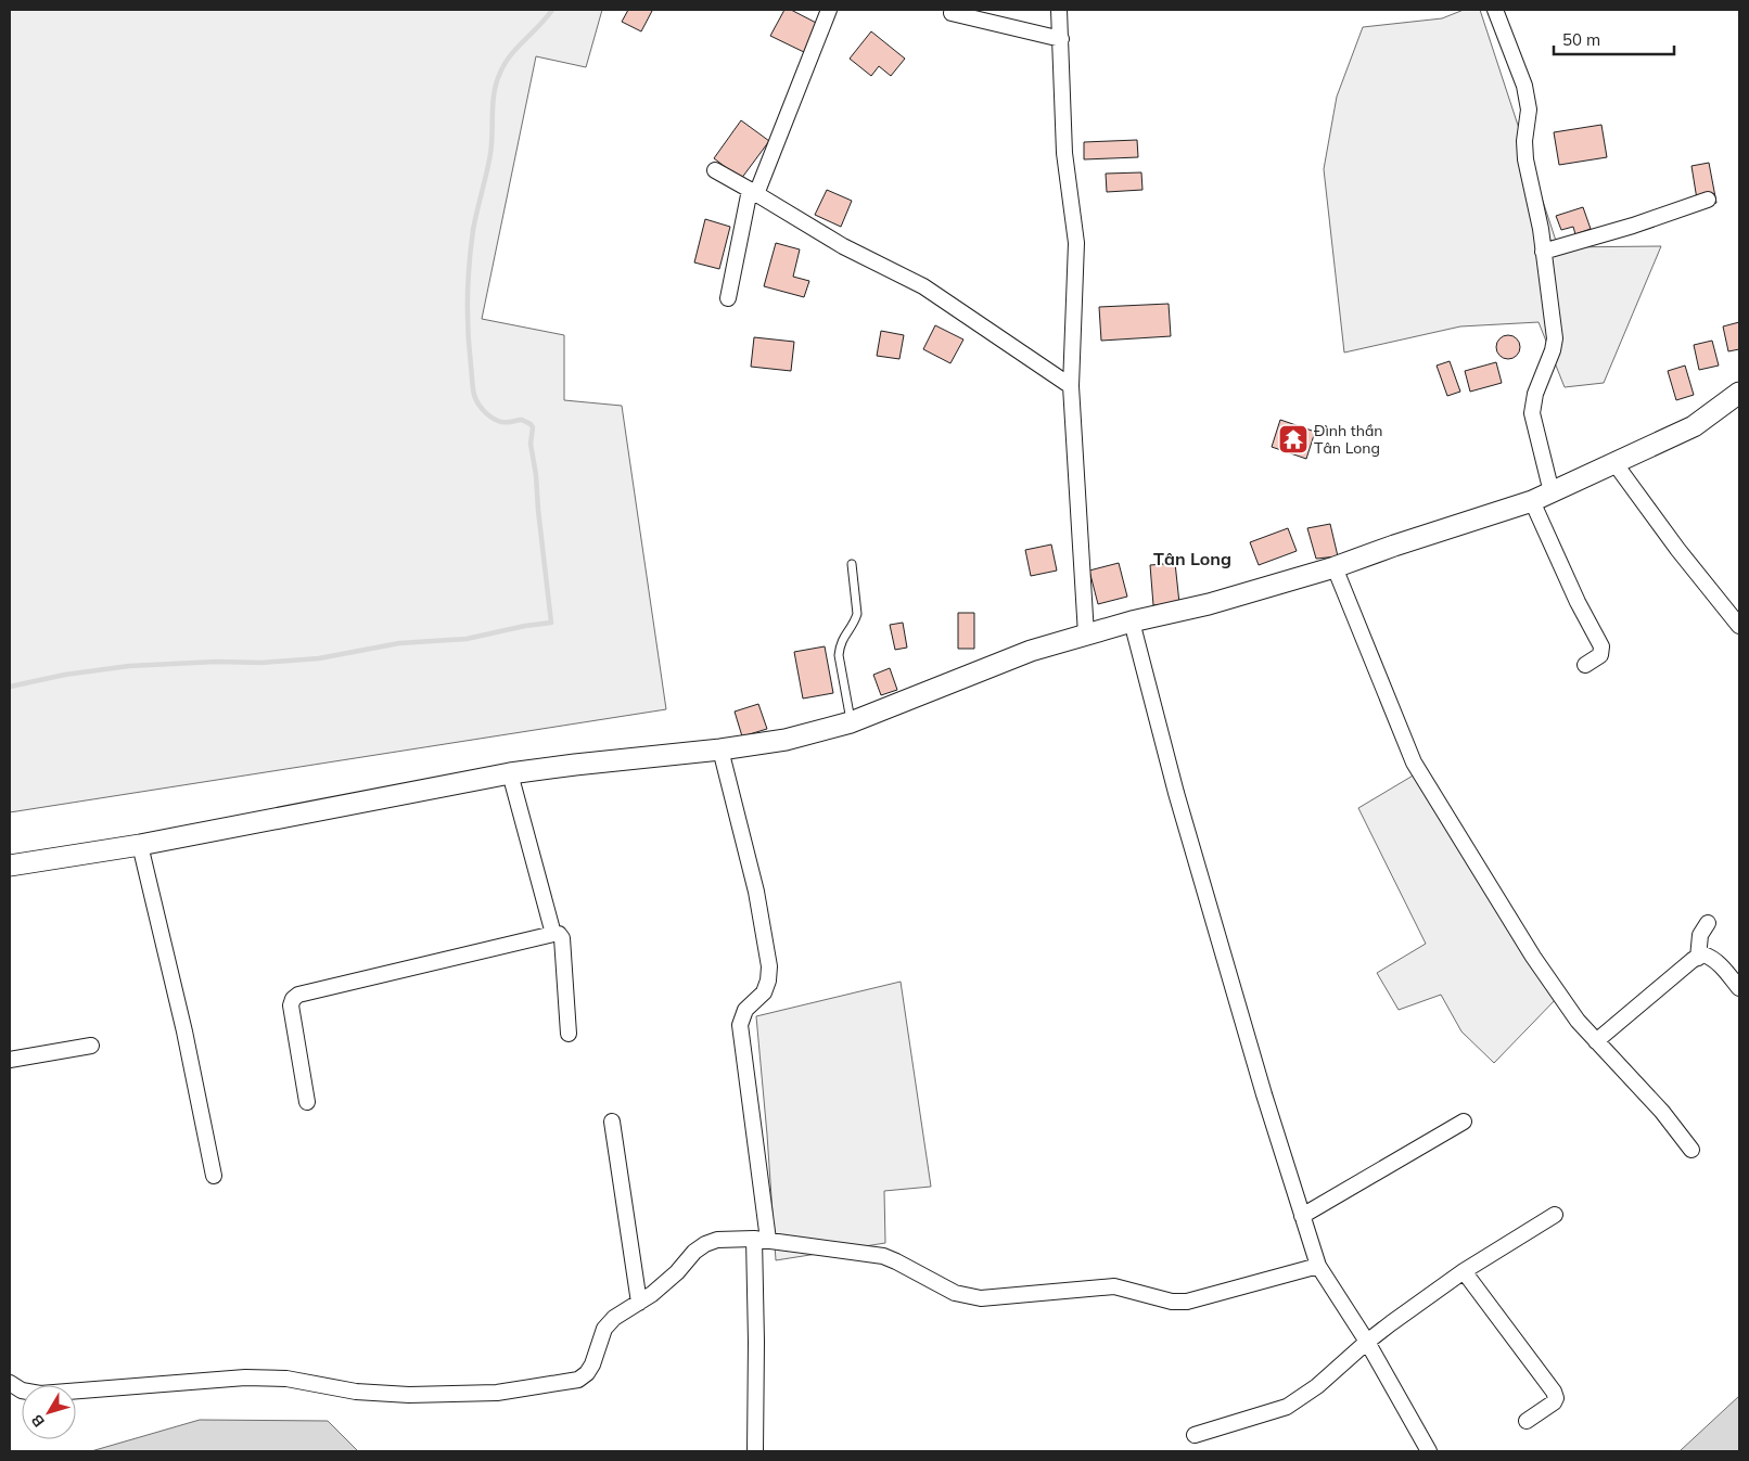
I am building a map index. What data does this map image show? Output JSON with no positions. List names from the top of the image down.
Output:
{
  "districts": ["Tân Long"],
  "places": {
    "temple": ["Đình thần Tân Long"]
  },
  "scale_bar": "50 m",
  "north": "bottom left"
}
